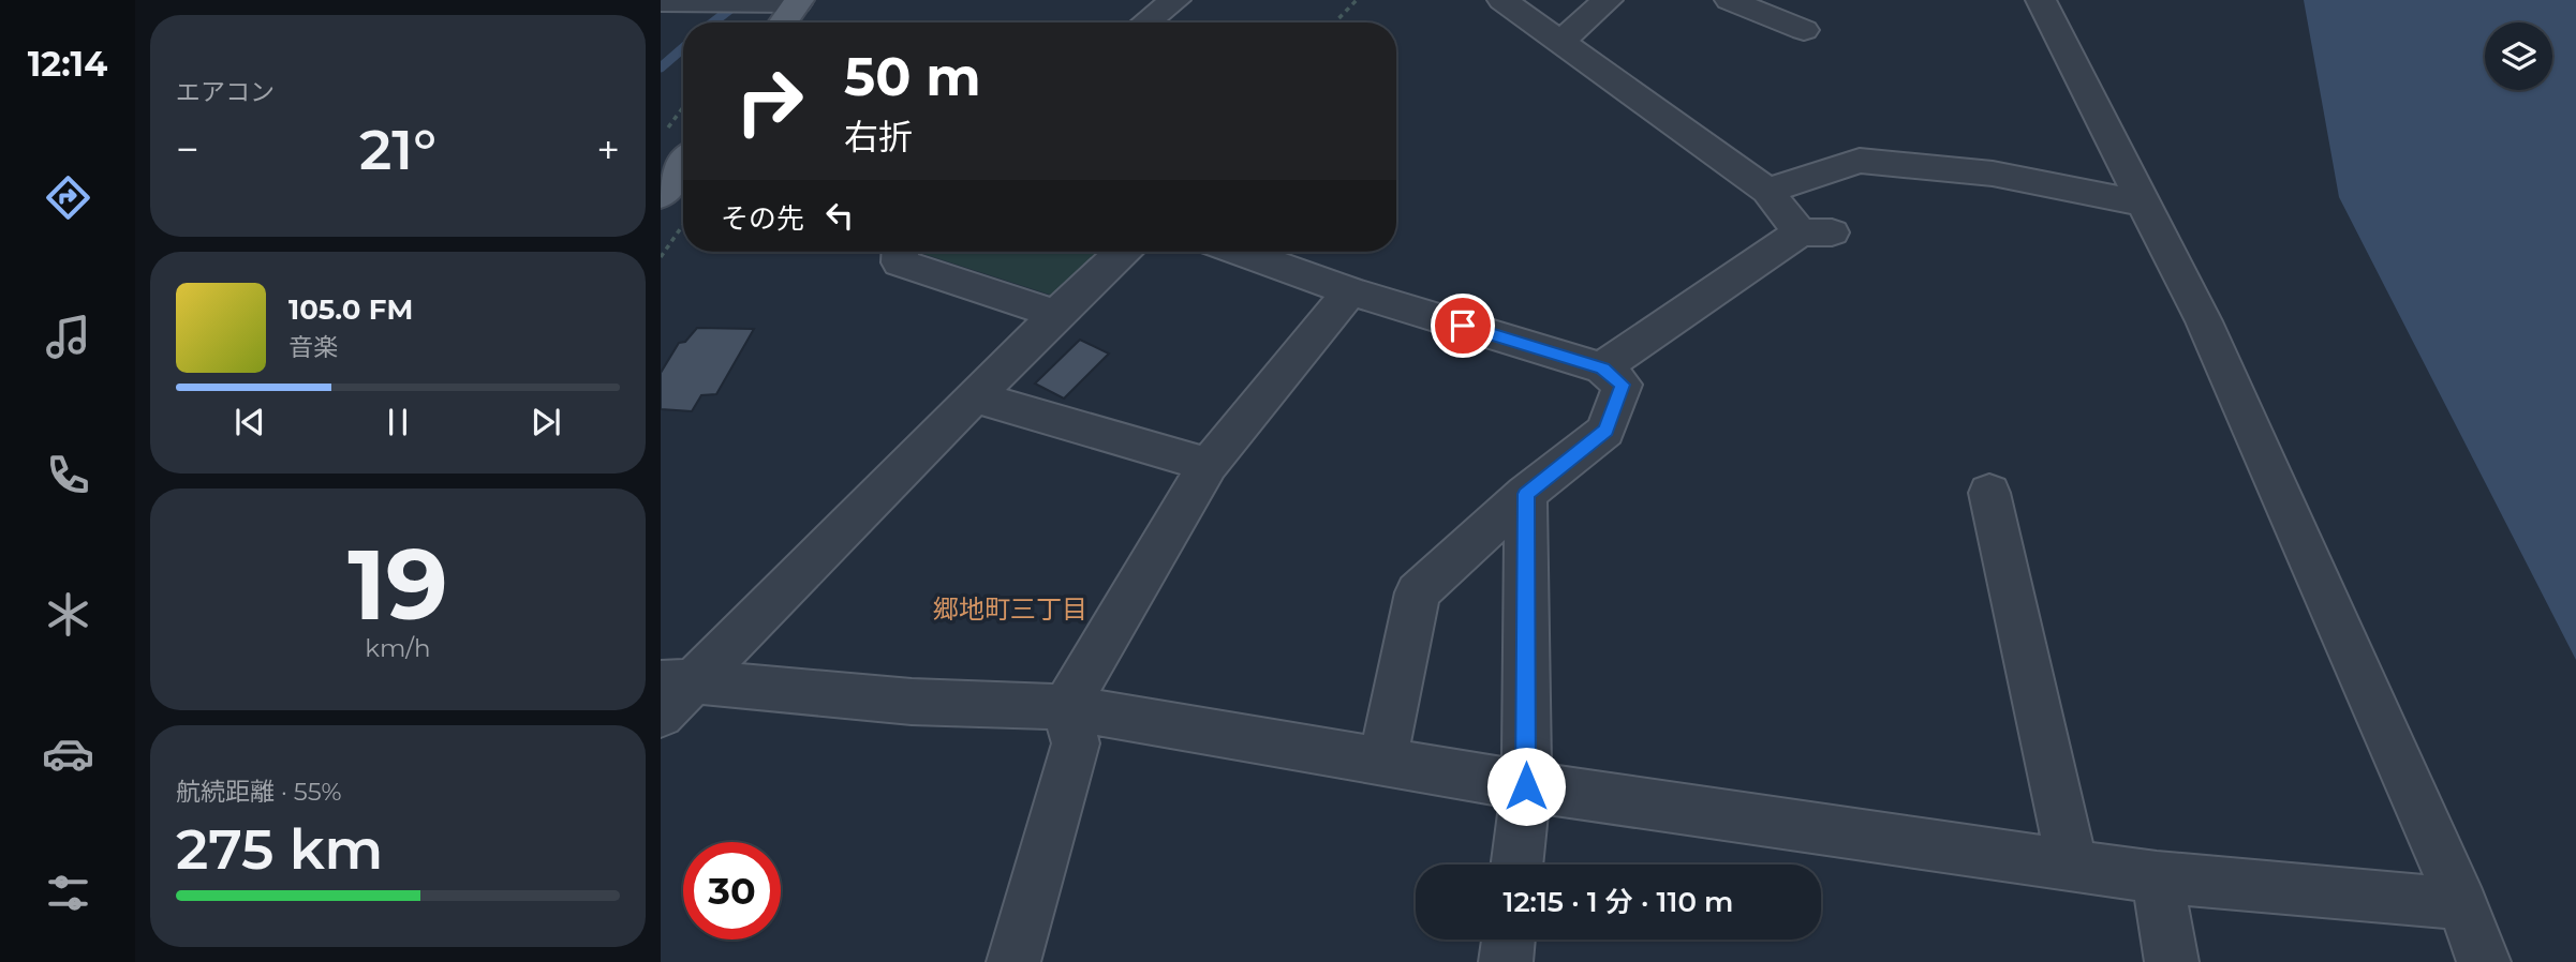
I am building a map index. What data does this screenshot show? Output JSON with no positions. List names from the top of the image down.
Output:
{
  "districts": ["郷地町三丁目"],
  "page": {
    "tabs": "12:14",
    "tile": [
      "エアコン",
      ["19", "km/h"],
      ["航続距離 · 55%", "275 km"]
    ],
    "turn": ["50 m", "右折"],
    "heat": ["−", "21°", "+"],
    "then": "その先",
    "song": ["105.0 FM", "音楽"],
    "limit": "30",
    "trip": "12:15 · 1 分 · 110 m"
  }
}
